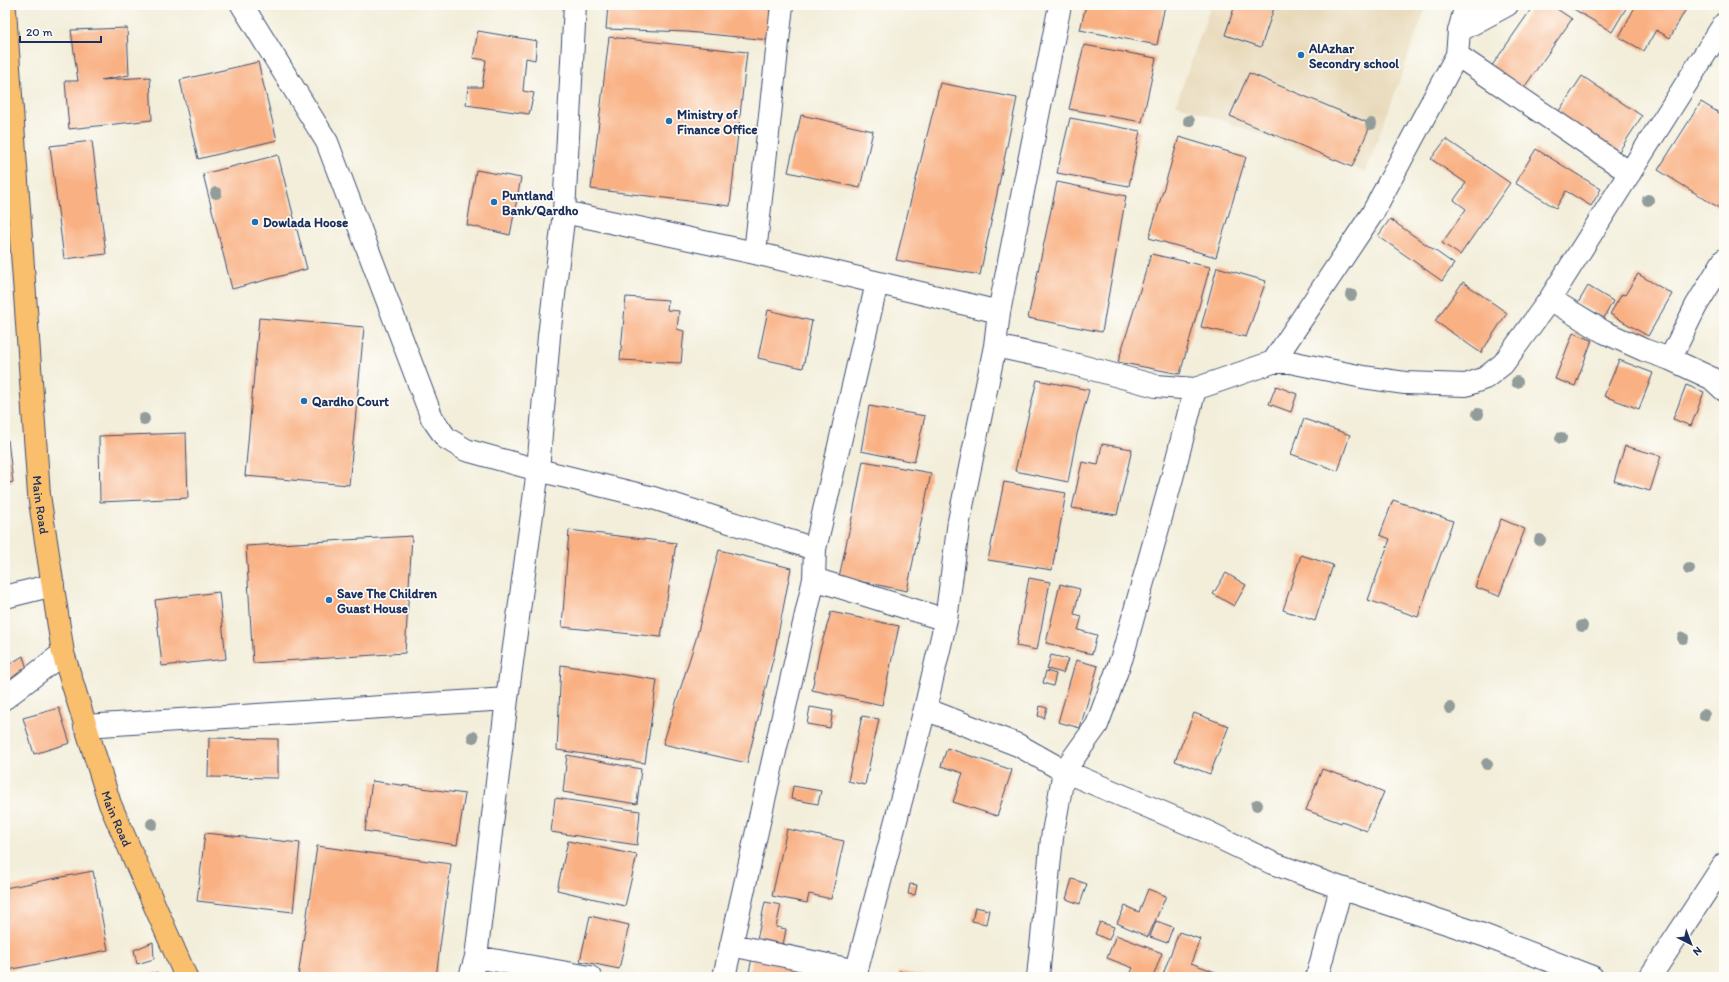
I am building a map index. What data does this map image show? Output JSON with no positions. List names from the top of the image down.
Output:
{
  "streets": {
    "main road": ["Main Road"]
  },
  "places": [
    "AlAzhar Secondry school",
    "Ministry of Finance Office",
    "Puntland Bank/Qardho",
    "Dowlada Hoose",
    "Qardho Court",
    "Save The Children Guast House"
  ],
  "scale_bar": "20 m",
  "north": "bottom right"
}
